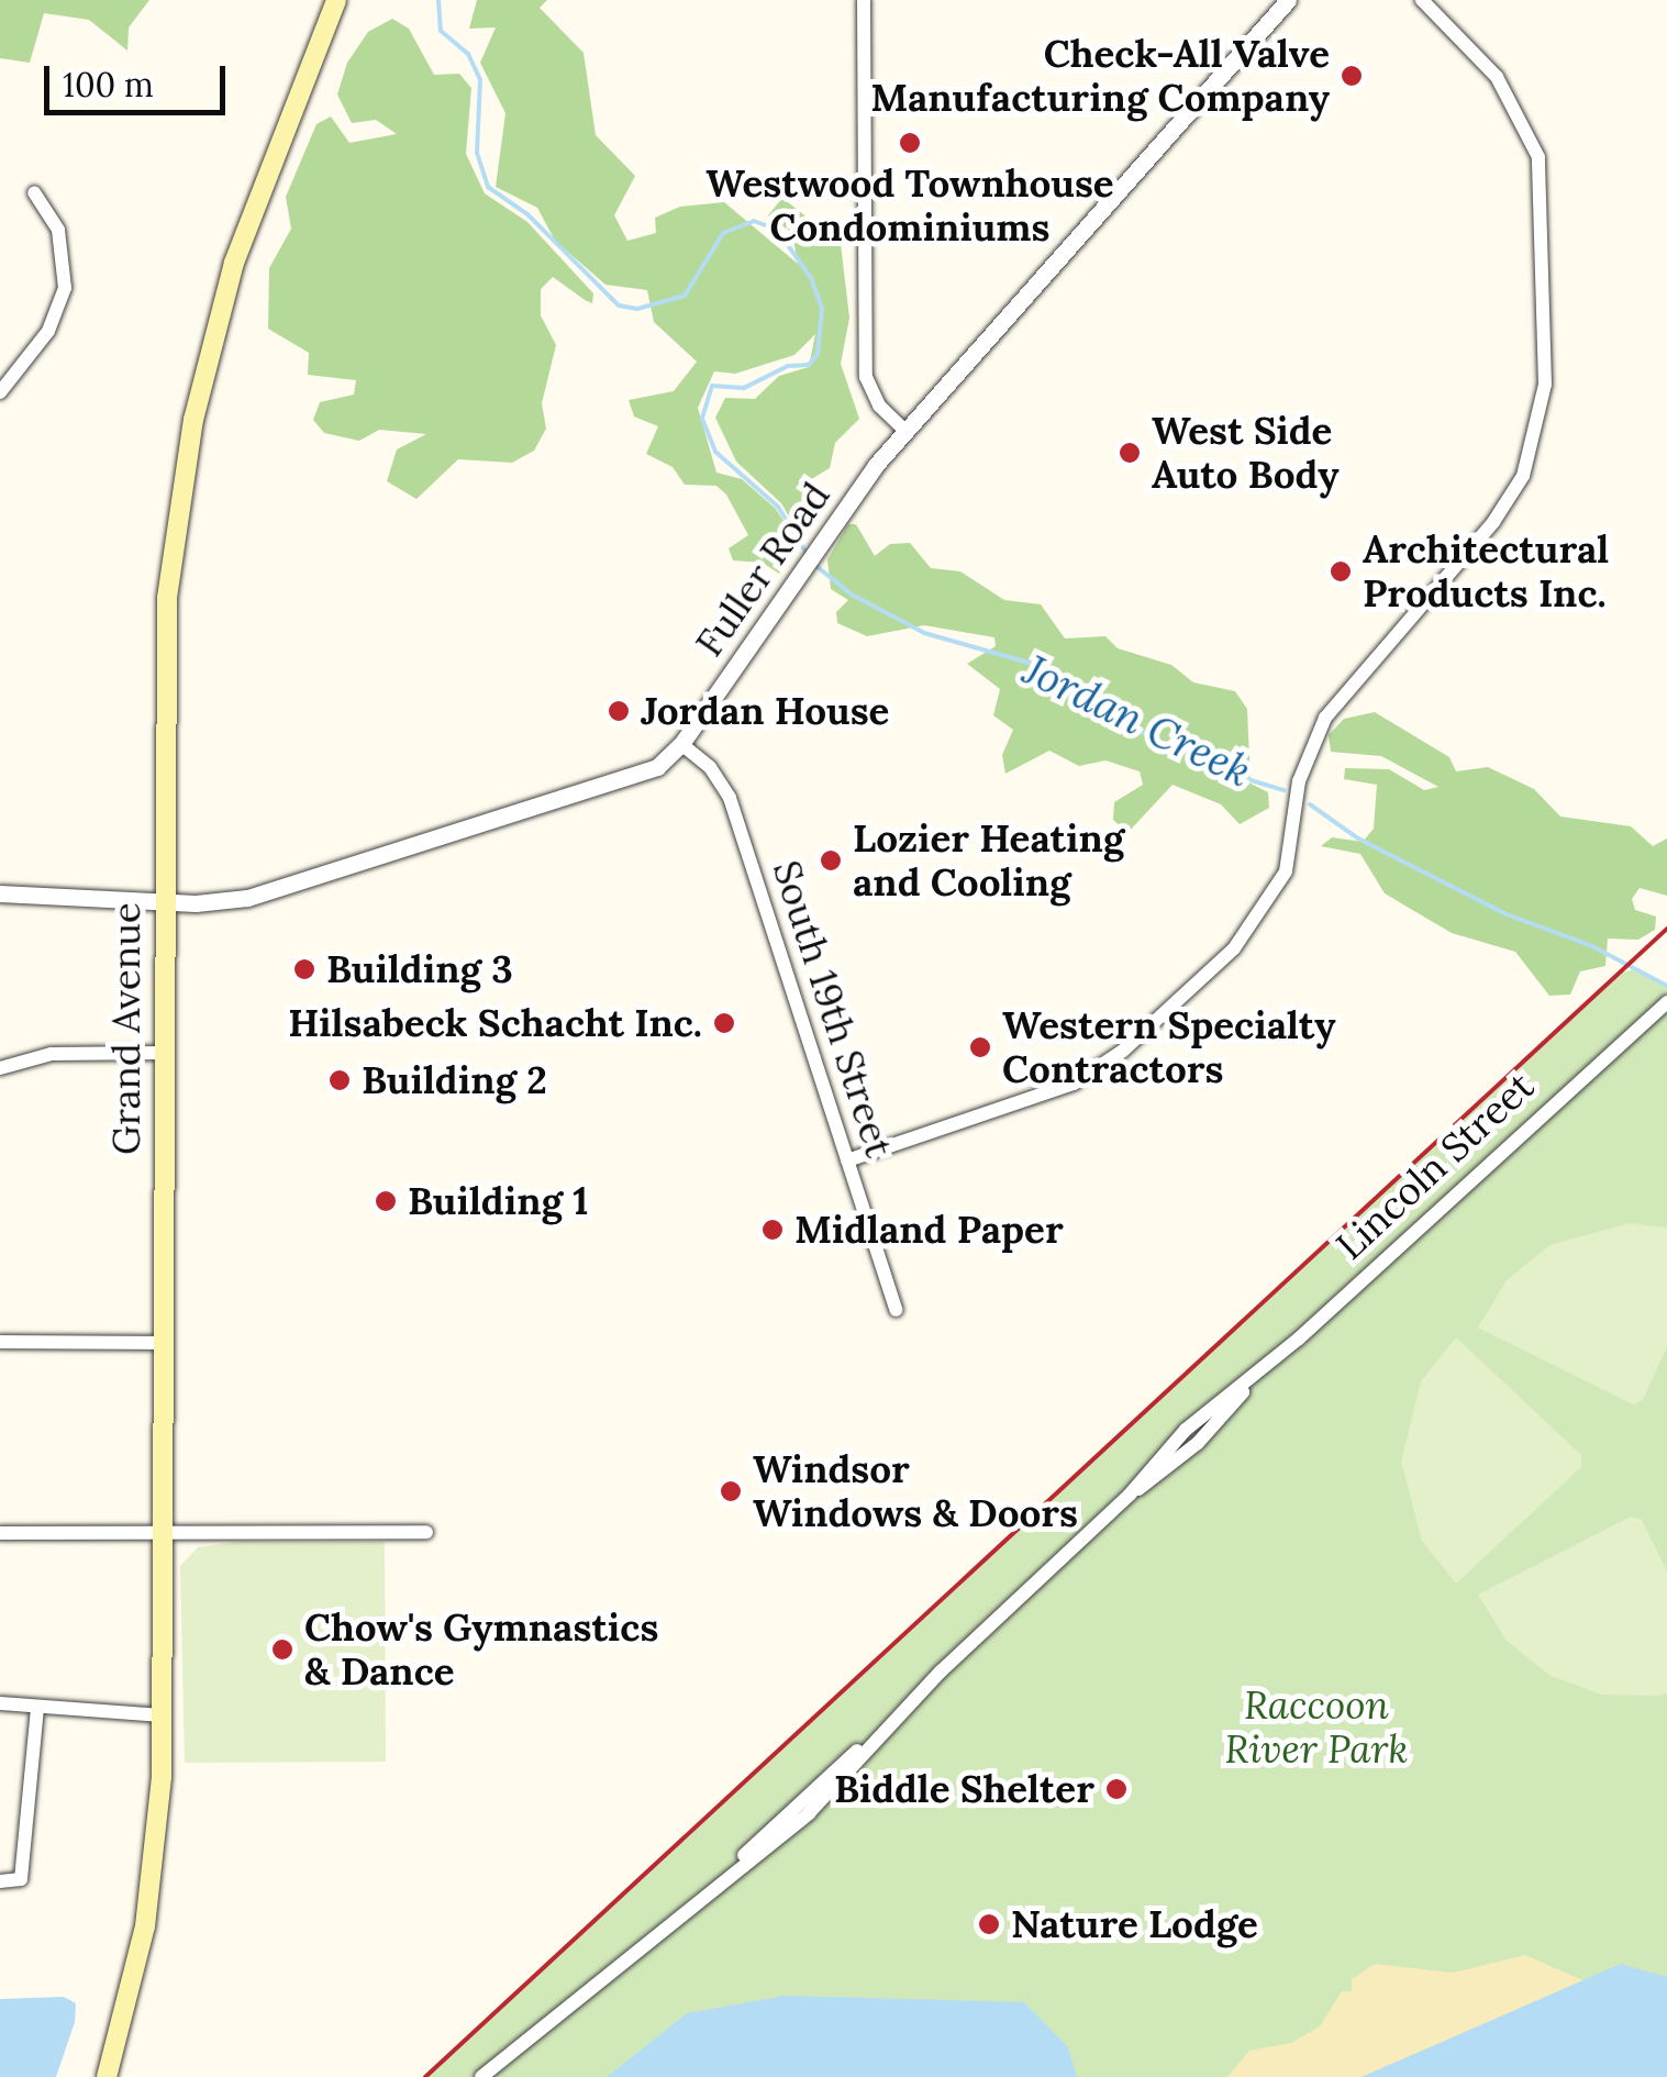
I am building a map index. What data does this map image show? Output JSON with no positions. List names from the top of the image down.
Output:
{
  "streets": {
    "main road": ["Grand Avenue"],
    "street": ["Fuller Road", "South 19th Street", "Lincoln Street"]
  },
  "crossings": [
    ["Fuller Road", "South 19th Street"],
    ["Fuller Road", "Grand Avenue"]
  ],
  "water": ["Jordan Creek"],
  "parks": ["Raccoon River Park"],
  "places": [
    "Check-All Valve Manufacturing Company",
    "Westwood Townhouse Condominiums",
    "West Side Auto Body",
    "Architectural Products Inc.",
    "Jordan House",
    "Lozier Heating and Cooling",
    "Building 3",
    "Hilsabeck Schacht Inc.",
    "Western Specialty Contractors",
    "Building 2",
    "Building 1",
    "Midland Paper",
    "Windsor Windows & Doors",
    "Chow's Gymnastics & Dance",
    "Biddle Shelter",
    "Nature Lodge"
  ],
  "scale_bar": "100 m"
}
